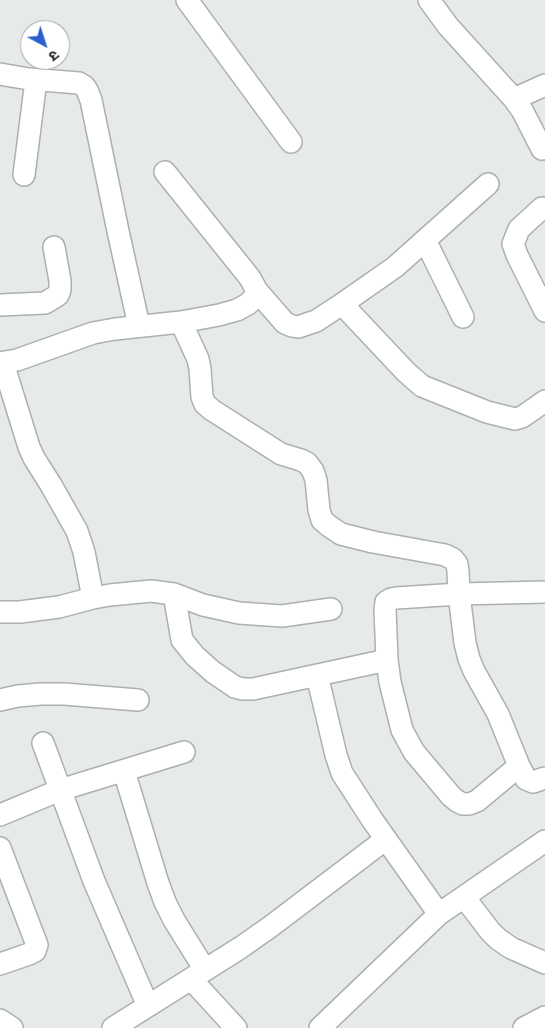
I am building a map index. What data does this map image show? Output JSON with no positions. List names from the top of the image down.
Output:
{
  "north": "bottom right"
}
